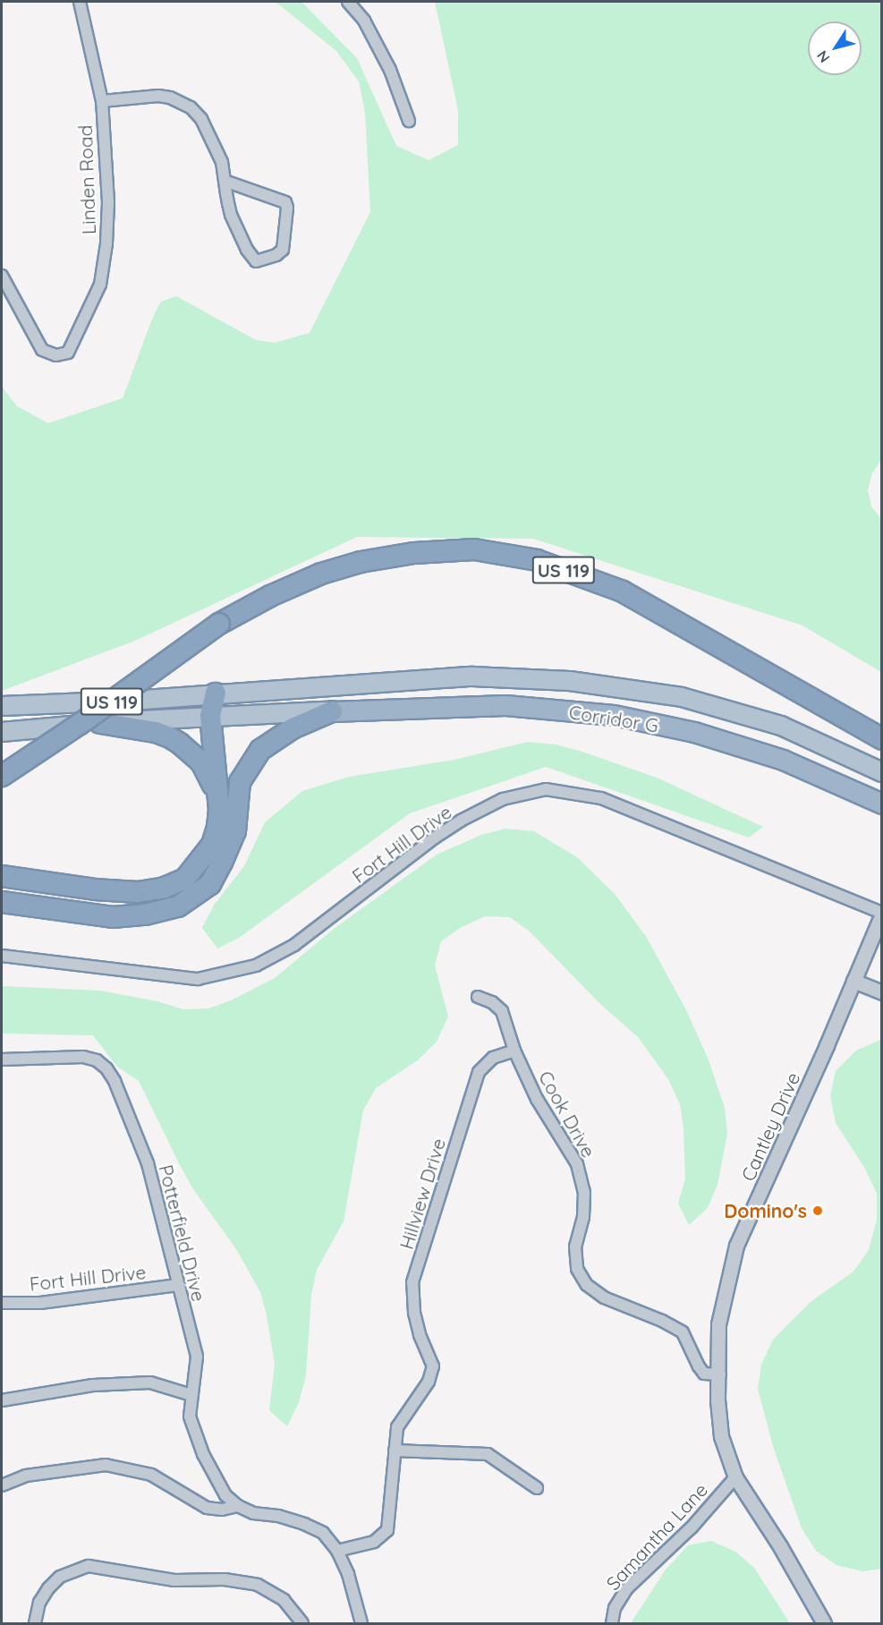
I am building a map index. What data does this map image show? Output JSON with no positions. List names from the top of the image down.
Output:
{
  "streets": {
    "highway": ["US 119", "Corridor G"],
    "street": [
      "Linden Road",
      "Fort Hill Drive",
      "Cook Drive",
      "Cantley Drive",
      "Hillview Drive",
      "Potterfield Drive",
      "Samantha Lane"
    ]
  },
  "crossings": [
    ["Fort Hill Drive", "Cantley Drive"],
    ["Fort Hill Drive", "Potterfield Drive"],
    ["Cook Drive", "Cantley Drive"],
    ["Cook Drive", "Hillview Drive"],
    ["Cantley Drive", "Samantha Lane"]
  ],
  "places": ["Domino's"],
  "north": "bottom left"
}
